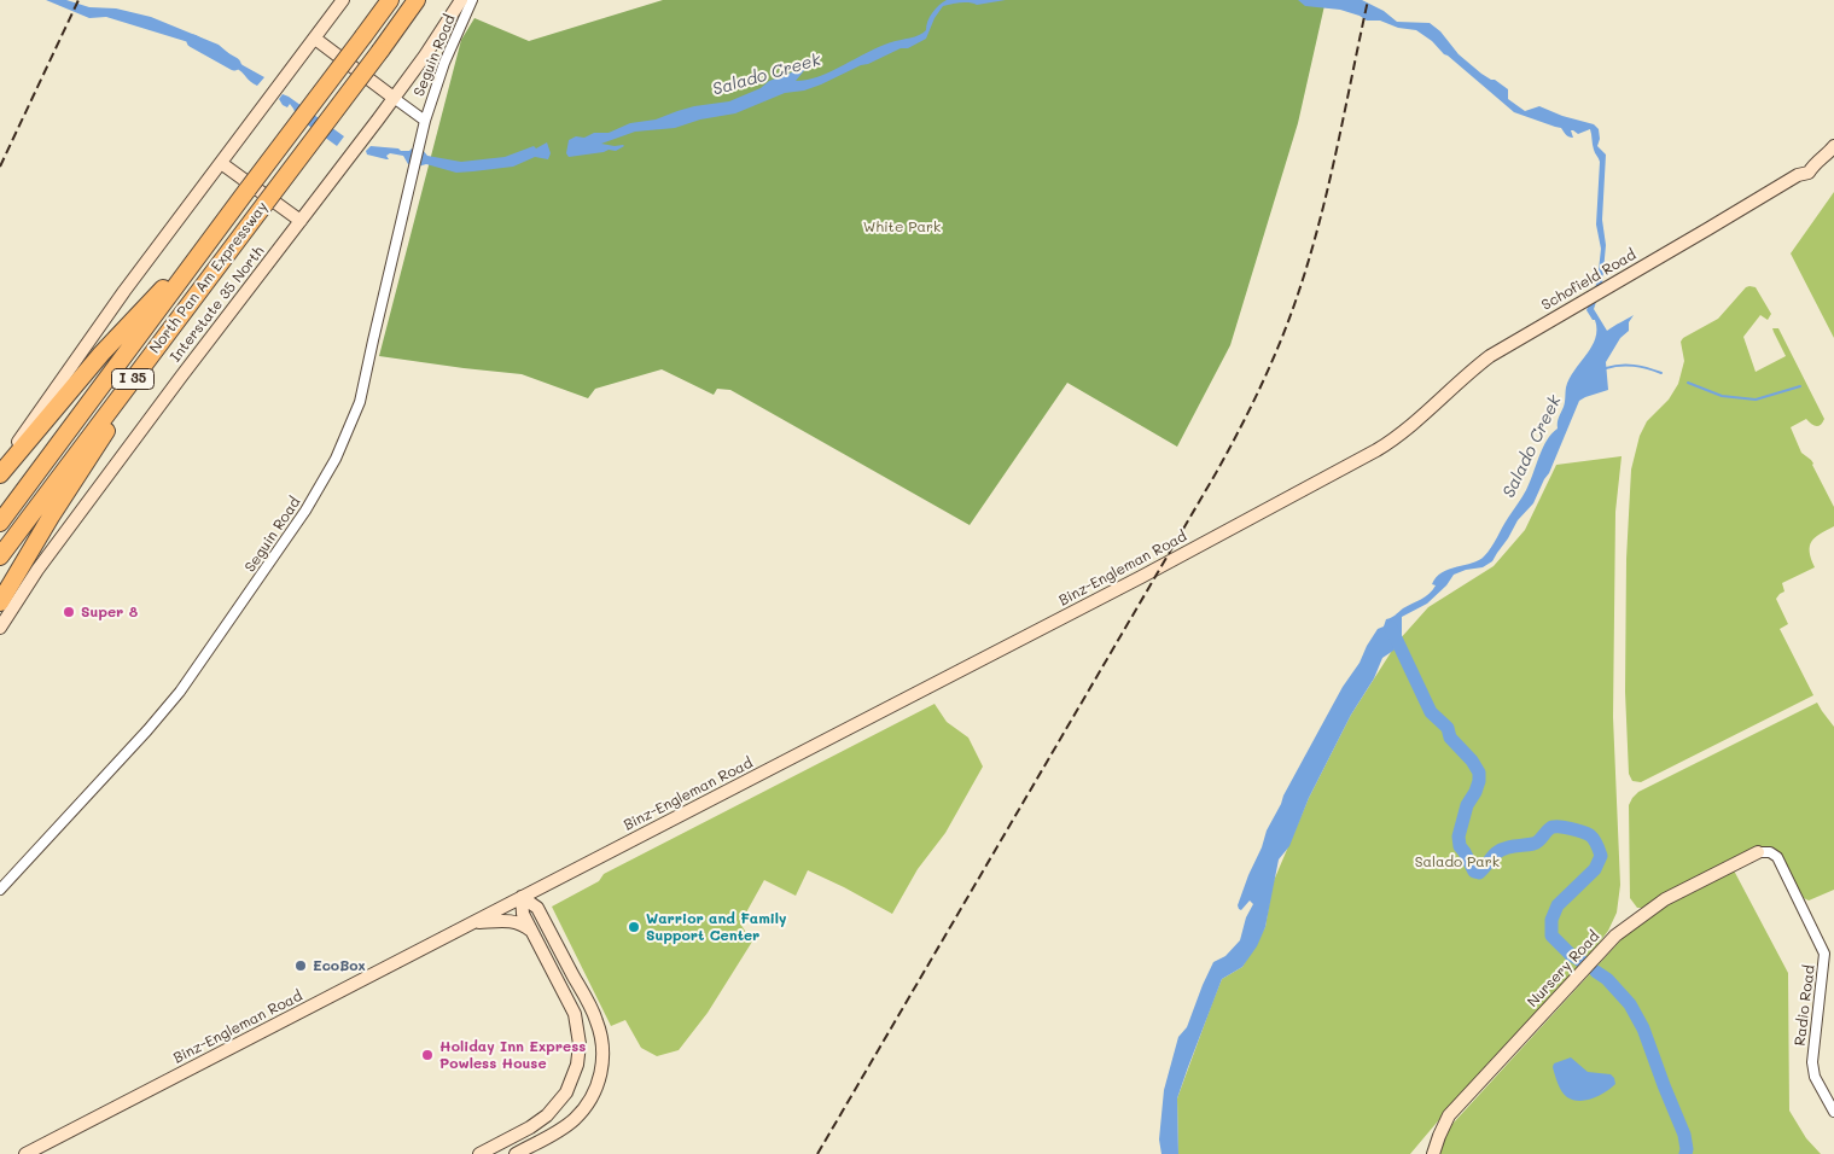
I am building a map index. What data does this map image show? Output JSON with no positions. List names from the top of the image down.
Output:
{
  "streets": {
    "highway": ["North Pan Am Expressway", "I 35"],
    "street": [
      "Seguin Road",
      "Schofield Road",
      "Interstate 35 North",
      "Binz-Engleman Road",
      "Nursery Road",
      "Radio Road"
    ]
  },
  "crossings": [
    ["Seguin Road", "Interstate 35 North"],
    ["Schofield Road", "Binz-Engleman Road"],
    ["Nursery Road", "Radio Road"]
  ],
  "water": ["Salado Creek"],
  "parks": ["White Park", "Salado Park"],
  "places": [
    "Super 8",
    "Warrior and Family Support Center",
    "EcoBox",
    "Holiday Inn Express Powless House"
  ]
}
